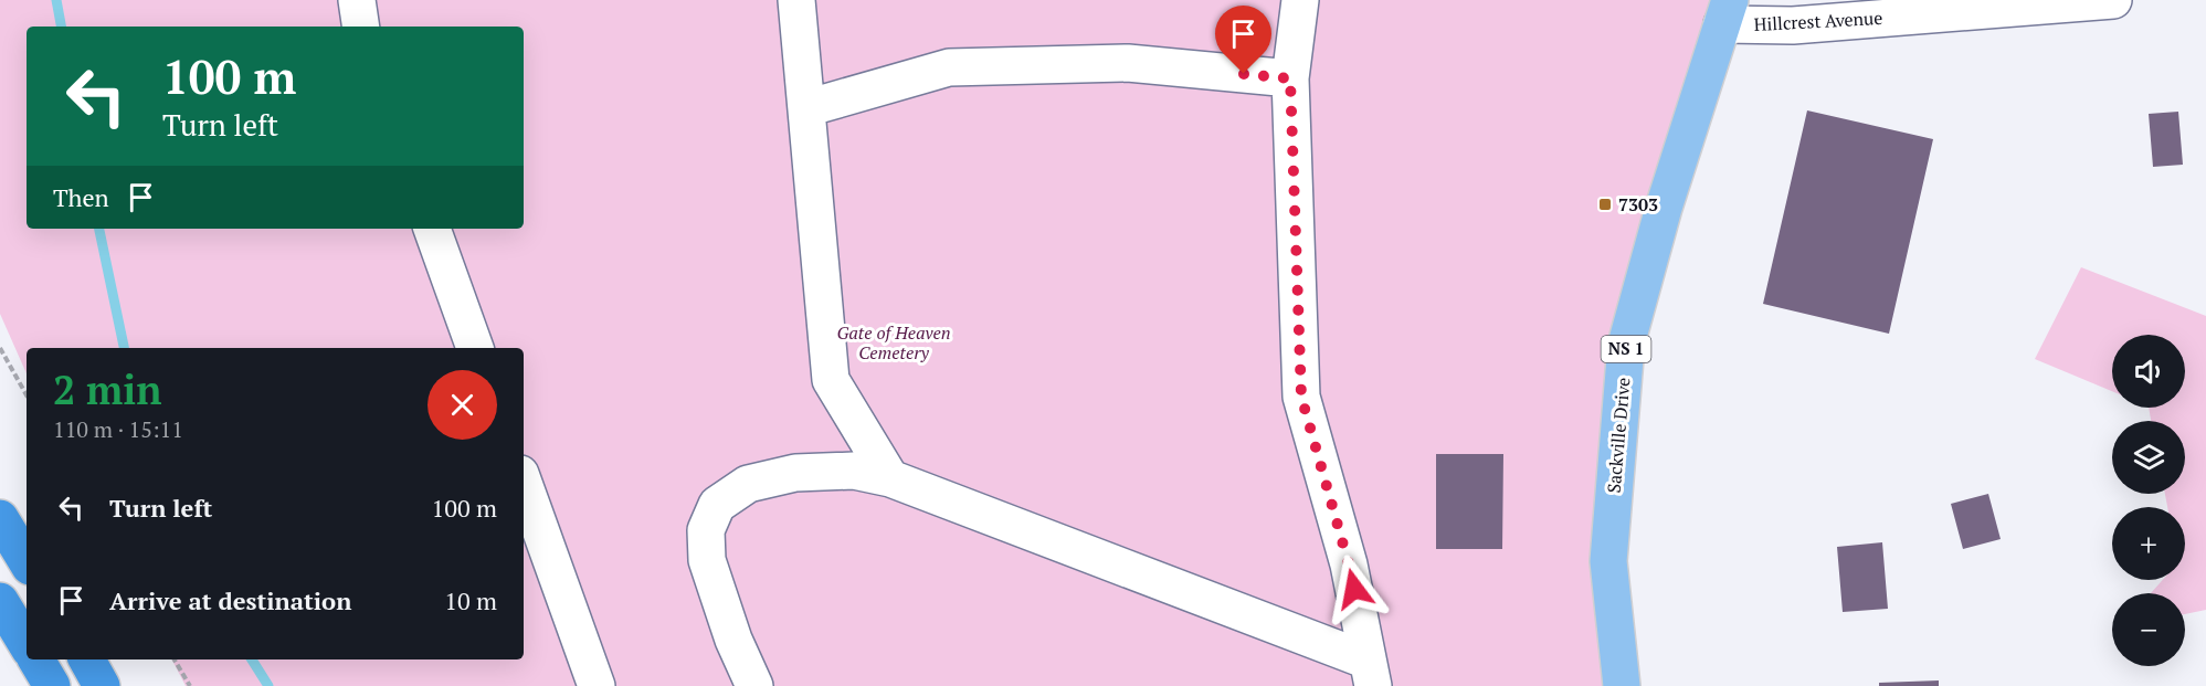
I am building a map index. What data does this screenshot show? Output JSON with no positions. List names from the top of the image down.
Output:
{
  "streets": {
    "main road": ["NS 1", "Sackville Drive"],
    "street": ["Hillcrest Avenue"]
  },
  "crossings": [
    ["Hillcrest Avenue", "Sackville Drive"]
  ],
  "parks": ["Gate of Heaven Cemetery"],
  "places": {
    "transit": ["7303"]
  },
  "page": {
    "turn": ["100 m", "Turn left"],
    "then": "Then",
    "map_buttons": ["+", "−"],
    "heading": ["2 min", "110 m · 15:11"],
    "list": [
      {
        "name": "Turn left",
        "value": "100 m"
      },
      {
        "name": "Arrive at destination",
        "value": "10 m"
      }
    ]
  }
}
